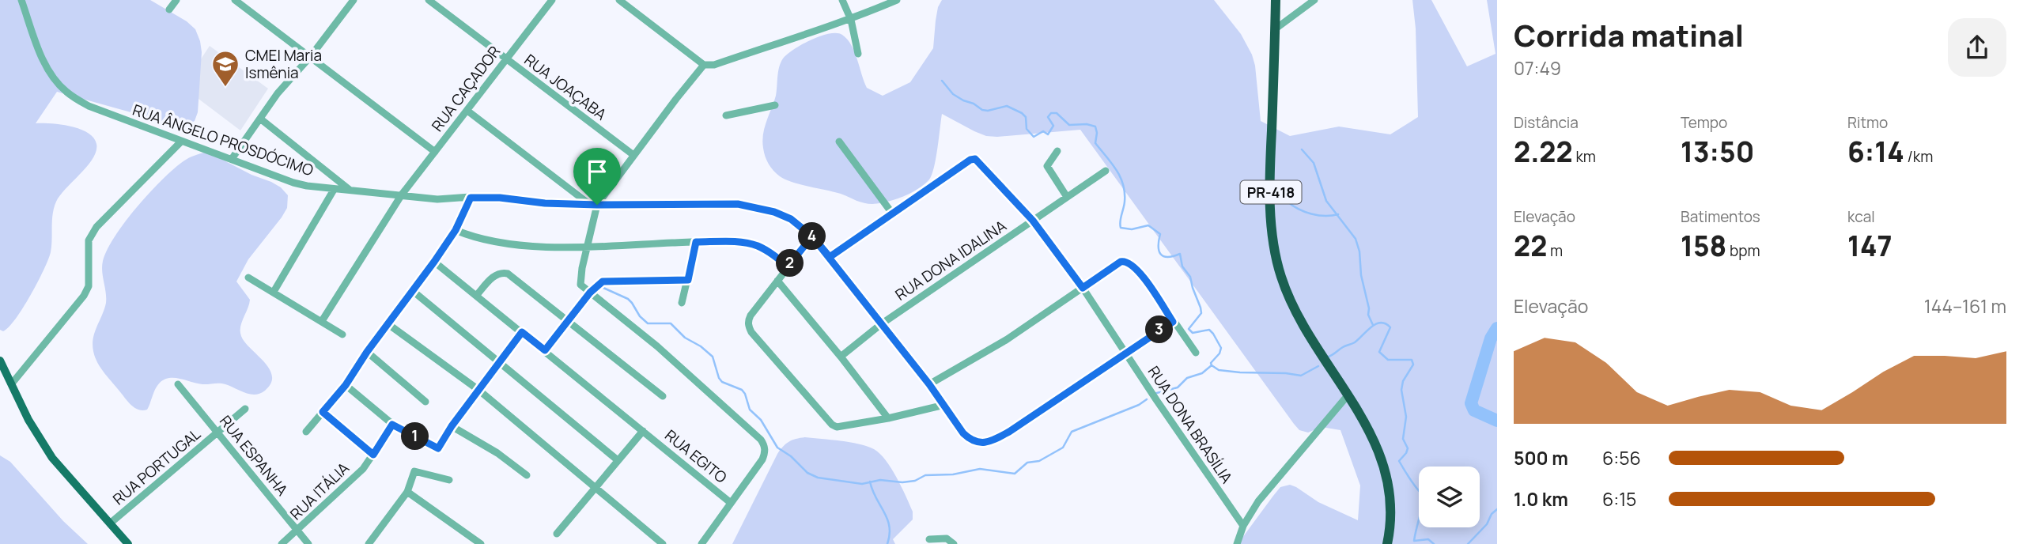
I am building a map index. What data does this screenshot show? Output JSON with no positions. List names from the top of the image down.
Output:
{
  "streets": {
    "highway": ["PR-418"],
    "street": [
      "RUA JOAÇABA",
      "RUA CAÇADOR",
      "RUA ÂNGELO PROSDÓCIMO",
      "RUA DONA IDALINA",
      "RUA DONA BRASÍLIA",
      "RUA ESPANHA",
      "RUA EGITO",
      "RUA PORTUGAL",
      "RUA ITÁLIA"
    ]
  },
  "crossings": [
    ["RUA JOAÇABA", "RUA CAÇADOR"],
    ["RUA CAÇADOR", "RUA ÂNGELO PROSDÓCIMO"],
    ["RUA ÂNGELO PROSDÓCIMO", "RUA DONA IDALINA"],
    ["RUA ÂNGELO PROSDÓCIMO", "RUA DONA BRASÍLIA"],
    ["RUA DONA IDALINA", "RUA DONA BRASÍLIA"],
    ["RUA ESPANHA", "RUA PORTUGAL"],
    ["RUA ESPANHA", "RUA ITÁLIA"]
  ],
  "places": {
    "school or university": ["CMEI Maria Ismênia"]
  },
  "page": {
    "heading": ["Corrida matinal", "07:49"],
    "stats": [
      ["Distância", "2.22 km"],
      ["Tempo", "13:50"],
      ["Ritmo", "6:14 /km"],
      ["Elevação", "22 m"],
      ["Batimentos", "158 bpm"],
      ["kcal", "147"]
    ],
    "pins": [
      "4",
      "2",
      "3",
      "1"
    ],
    "chart": ["Elevação", "144–161 m"],
    "list": [
      {
        "name": "500 m",
        "note": "6:56"
      },
      {
        "name": "1.0 km",
        "note": "6:15"
      }
    ]
  }
}
